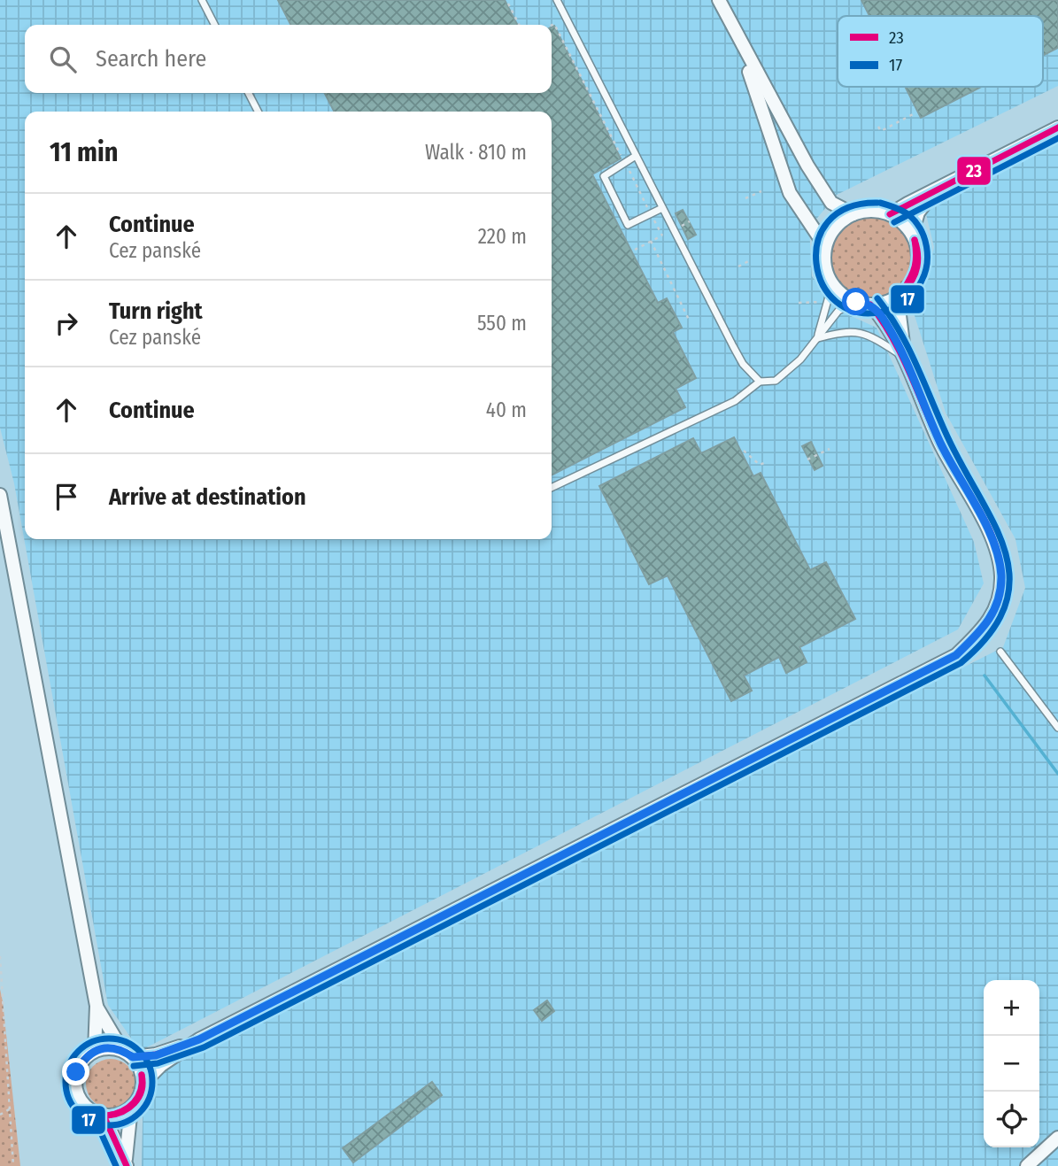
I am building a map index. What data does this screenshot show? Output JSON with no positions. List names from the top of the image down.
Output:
{
  "lines": ["transit line 23", "transit line 17"],
  "legend": ["23", "17"],
  "page": {
    "search": "Search here",
    "heading": ["11 min", "Walk · 810 m"],
    "list": [
      ["Continue", "Cez panské", "220 m"],
      ["Turn right", "Cez panské", "550 m"],
      ["Continue", "40 m"],
      "Arrive at destination"
    ],
    "map_buttons": ["+", "−"]
  }
}
